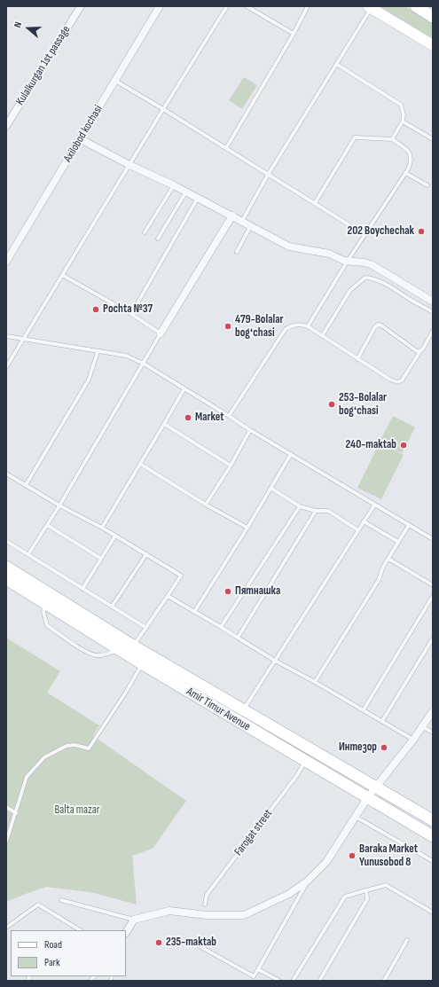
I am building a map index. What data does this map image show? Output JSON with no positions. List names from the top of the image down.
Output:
{
  "streets": {
    "main road": ["Amir Timur Avenue"],
    "street": ["Kulalkurgan 1st passage", "Axilobod kochasi"],
    "lane": ["Farogat street"]
  },
  "crossings": [
    ["Amir Timur Avenue", "Farogat street"]
  ],
  "parks": ["Balta mazar"],
  "places": [
    "202 Boychechak",
    "Pochta №37",
    "479-Bolalar bogʻchasi",
    "253-Bolalar bogʻchasi",
    "Market",
    "240-maktab",
    "Пятнашка",
    "Интезор",
    "Baraka Market Yunusobod 8",
    "235-maktab"
  ],
  "legend": ["Road", "Park"],
  "north": "left"
}
